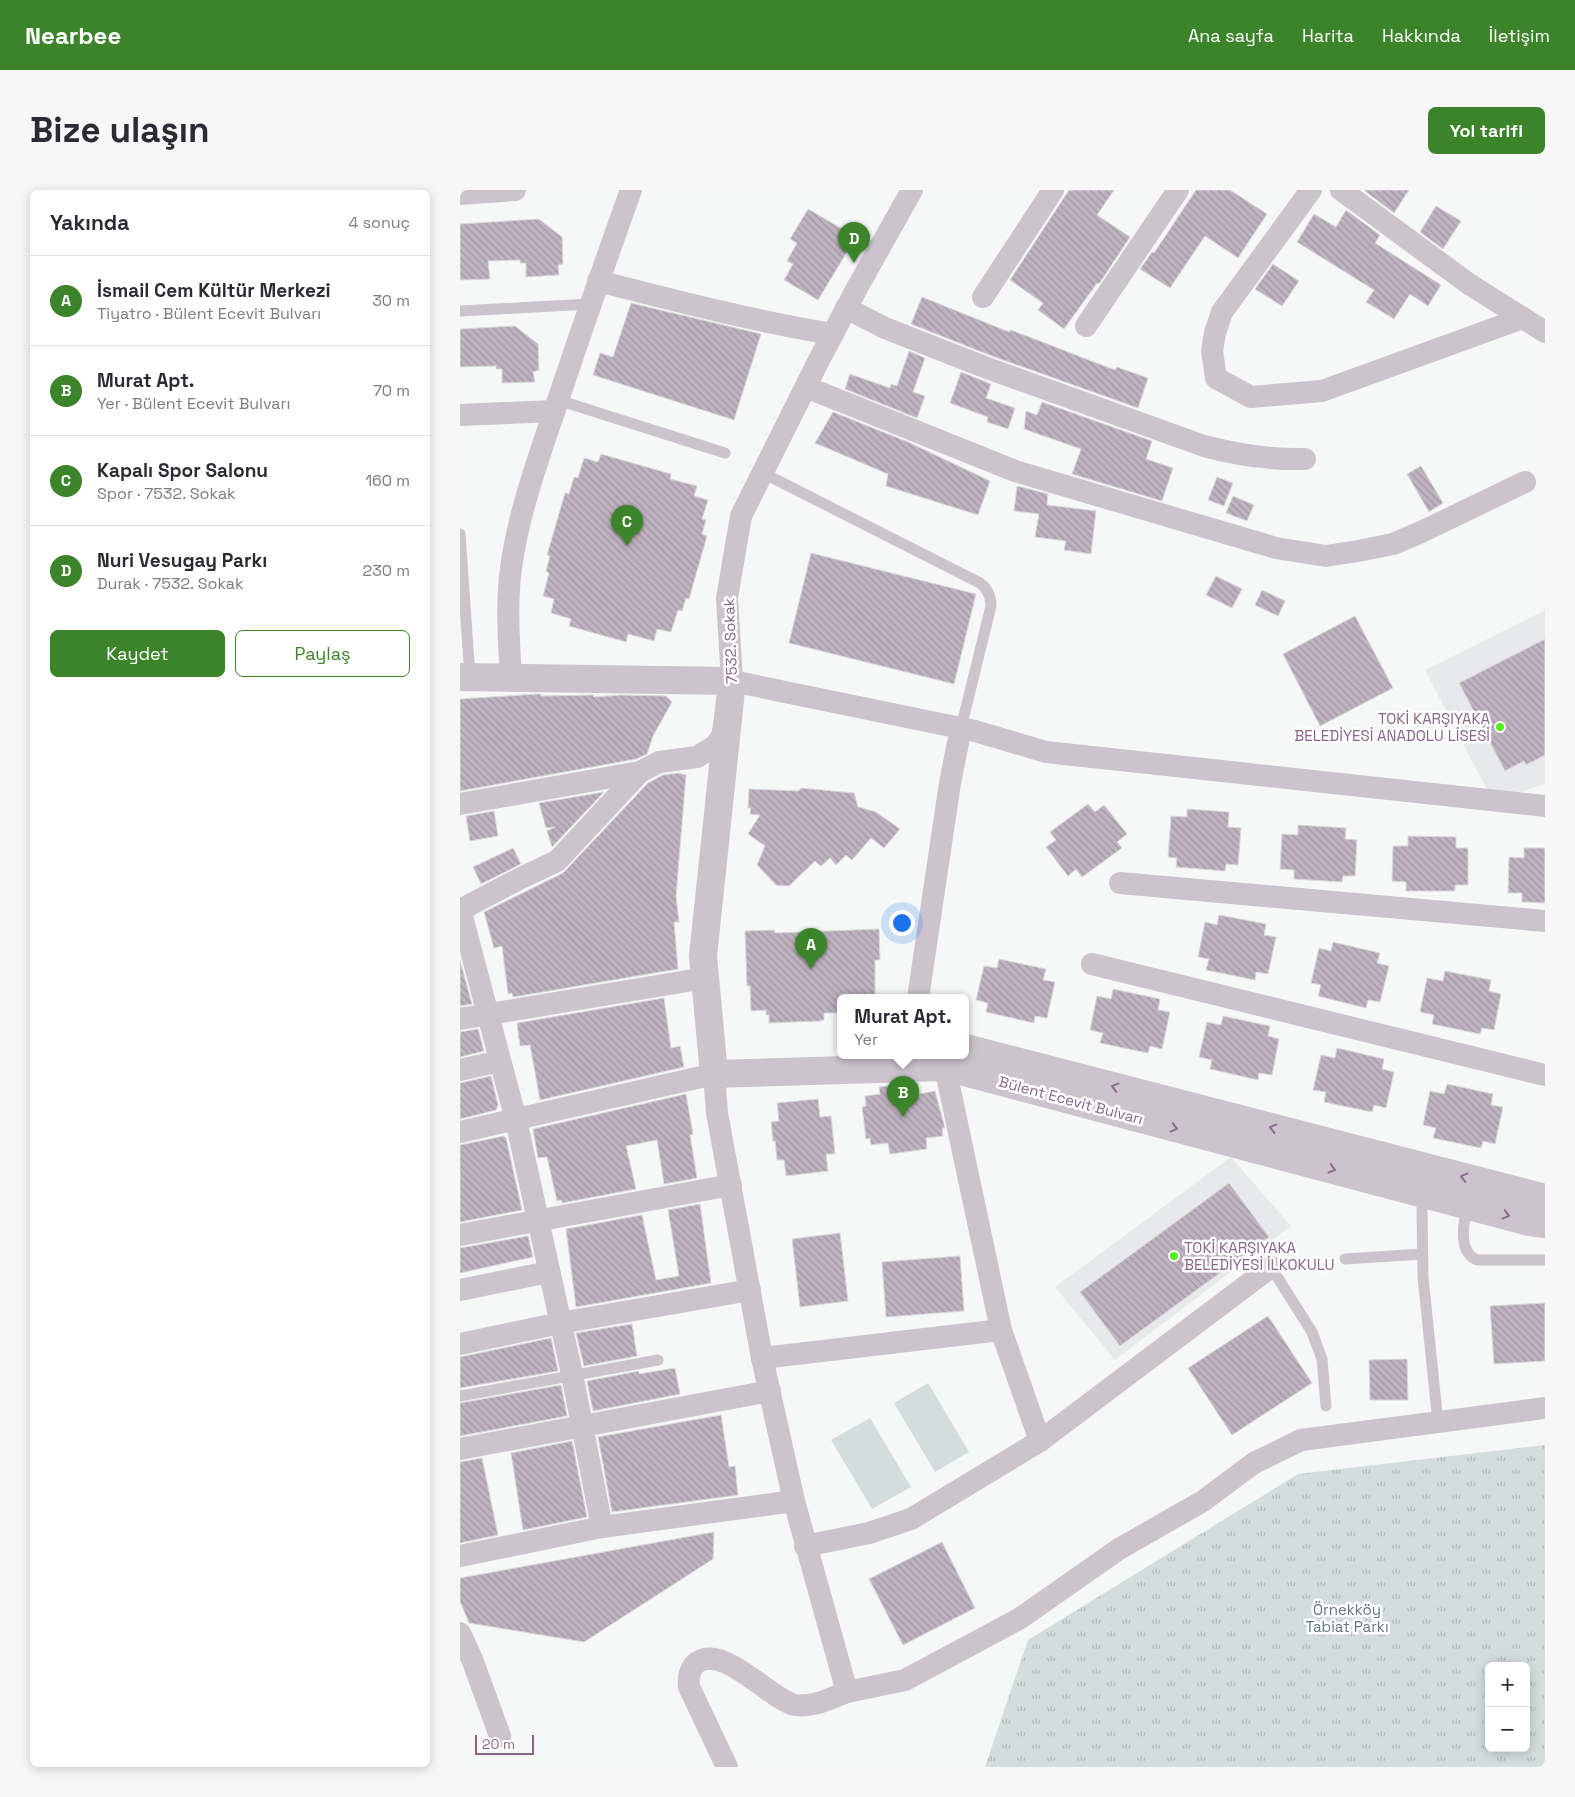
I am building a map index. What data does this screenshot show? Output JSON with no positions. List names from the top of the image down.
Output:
{
  "streets": {
    "street": ["7532. Sokak", "Bülent Ecevit Bulvarı"]
  },
  "crossings": [
    ["7532. Sokak", "Bülent Ecevit Bulvarı"]
  ],
  "parks": ["Örnekköy Tabiat Parkı"],
  "places": ["TOKİ KARŞIYAKA BELEDİYESİ ANADOLU LİSESİ", "TOKİ KARŞIYAKA BELEDİYESİ İLKOKULU"],
  "scale_bar": "20 m",
  "page": {
    "header": "Nearbee",
    "nav": [
      "Ana sayfa",
      "Harita",
      "Hakkında",
      "İletişim"
    ],
    "buttons": [
      "Yol tarifi",
      ["Kaydet", "Paylaş"]
    ],
    "title": "Bize ulaşın",
    "heading": ["Yakında", "4 sonuç"],
    "pins": [
      "D",
      "C",
      "A",
      "B"
    ],
    "list": [
      {
        "mark": "A",
        "name": "İsmail Cem Kültür Merkezi",
        "note": "Tiyatro · Bülent Ecevit Bulvarı",
        "value": "30 m"
      },
      {
        "mark": "B",
        "name": "Murat Apt.",
        "note": "Yer · Bülent Ecevit Bulvarı",
        "value": "70 m"
      },
      {
        "mark": "C",
        "name": "Kapalı Spor Salonu",
        "note": "Spor · 7532. Sokak",
        "value": "160 m"
      },
      {
        "mark": "D",
        "name": "Nuri Vesugay Parkı",
        "note": "Durak · 7532. Sokak",
        "value": "230 m"
      }
    ],
    "popup": ["Murat Apt.", "Yer"],
    "map_buttons": ["+", "−"],
    "scale": "20 m"
  }
}
